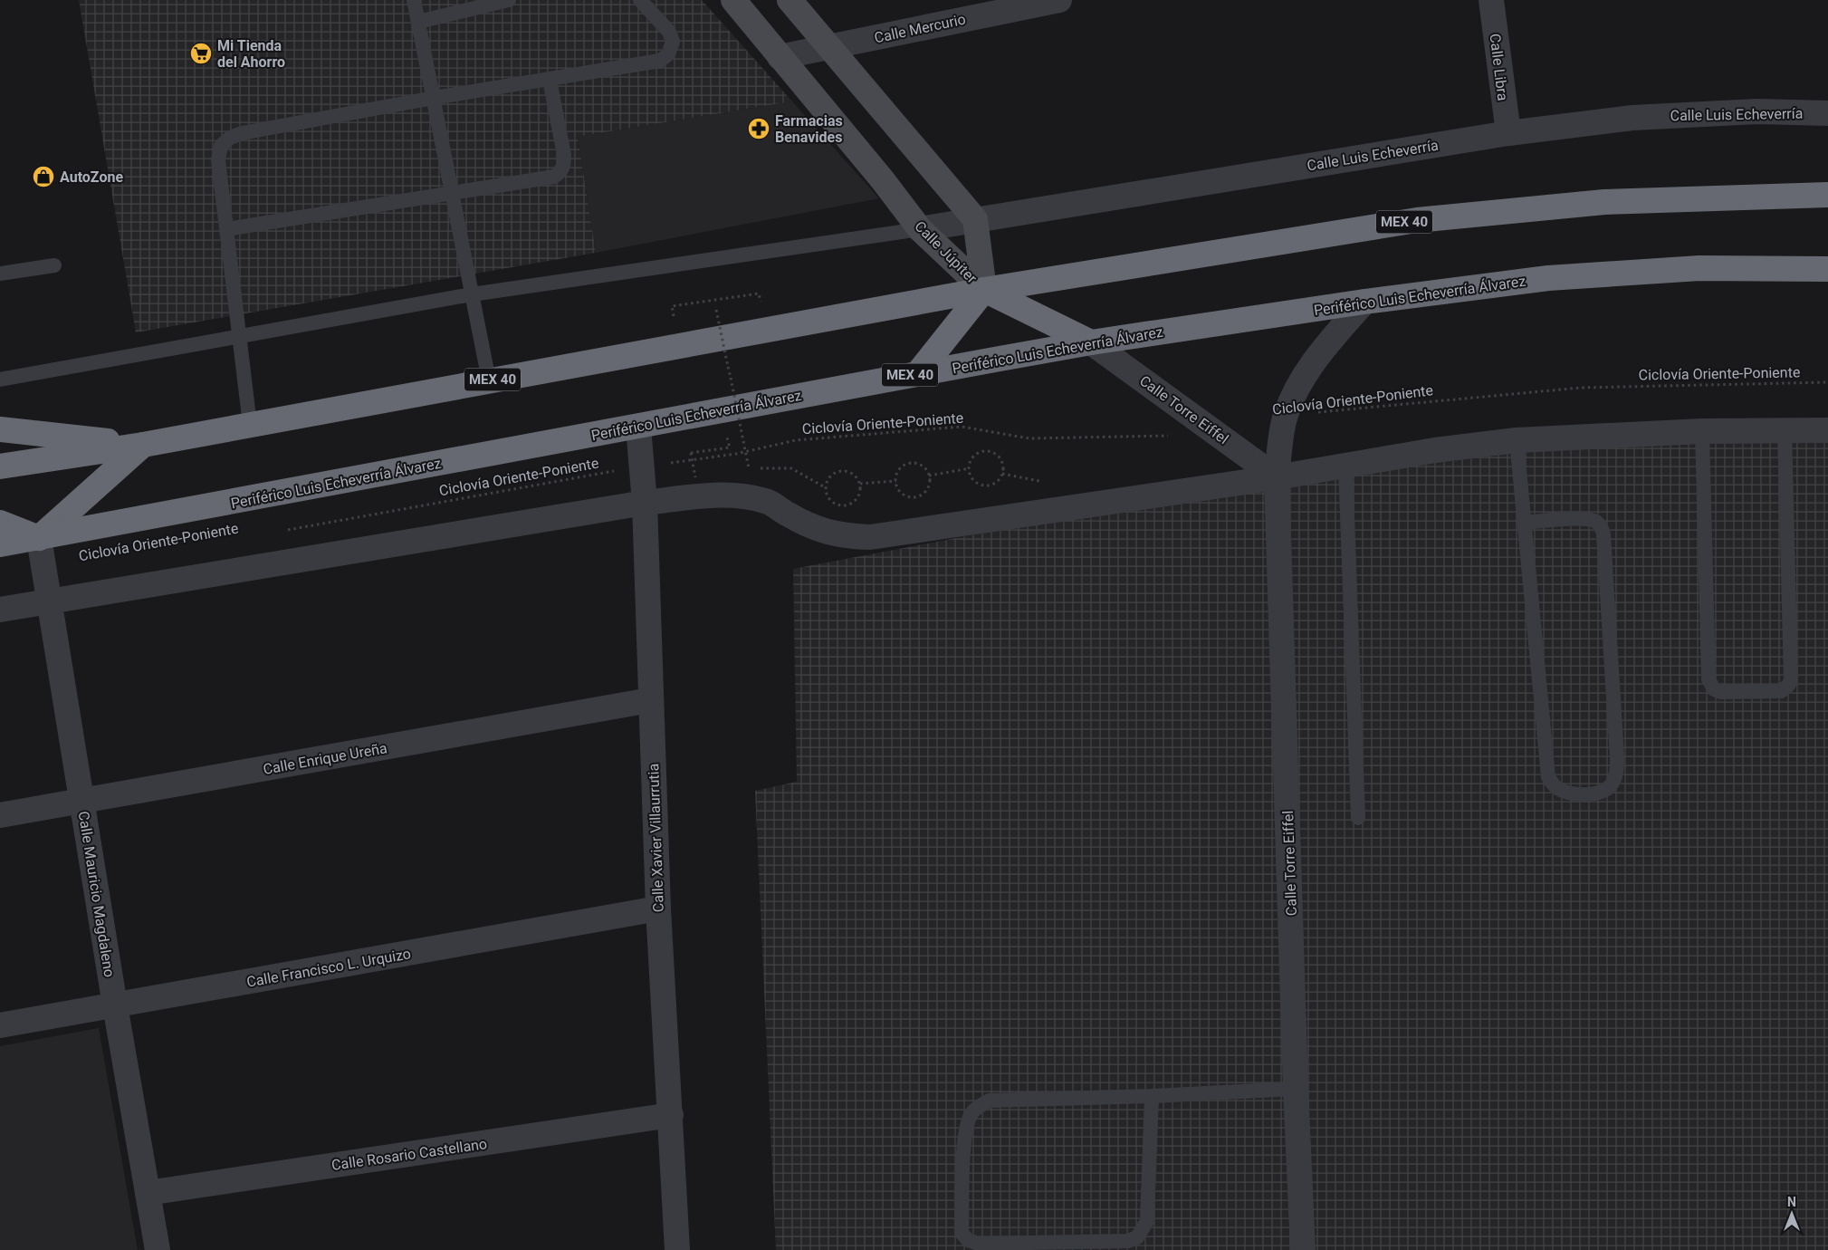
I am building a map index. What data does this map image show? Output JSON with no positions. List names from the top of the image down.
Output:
{
  "streets": {
    "highway": ["MEX 40", "Periférico Luis Echeverría Álvarez"],
    "street": [
      "Calle Mercurio",
      "Calle Libra",
      "Calle Luis Echeverría",
      "Calle Júpiter",
      "Calle Torre Eiffel",
      "Calle Enrique Ureña",
      "Calle Xavier Villaurrutia",
      "Calle Mauricio Magdaleno",
      "Calle Francisco L. Urquizo",
      "Calle Rosario Castellano"
    ],
    "path": ["Ciclovía Oriente-Poniente"]
  },
  "crossings": [
    ["Calle Mercurio", "Calle Júpiter"],
    ["Calle Libra", "Calle Luis Echeverría"],
    ["Calle Luis Echeverría", "Calle Júpiter"],
    ["MEX 40", "Calle Júpiter"],
    ["Periférico Luis Echeverría Álvarez", "Calle Torre Eiffel"],
    ["Periférico Luis Echeverría Álvarez", "Calle Xavier Villaurrutia"],
    ["Periférico Luis Echeverría Álvarez", "Calle Mauricio Magdaleno"],
    ["Ciclovía Oriente-Poniente", "Calle Torre Eiffel"],
    ["Ciclovía Oriente-Poniente", "Calle Xavier Villaurrutia"],
    ["Calle Enrique Ureña", "Calle Xavier Villaurrutia"],
    ["Calle Enrique Ureña", "Calle Mauricio Magdaleno"],
    ["Calle Xavier Villaurrutia", "Calle Francisco L. Urquizo"],
    ["Calle Xavier Villaurrutia", "Calle Rosario Castellano"],
    ["Calle Mauricio Magdaleno", "Calle Francisco L. Urquizo"],
    ["Calle Mauricio Magdaleno", "Calle Rosario Castellano"]
  ],
  "places": {
    "supermarket": ["Mi Tienda del Ahorro"],
    "pharmacy": ["Farmacias Benavides"],
    "shop": ["AutoZone"]
  },
  "north": "top"
}
